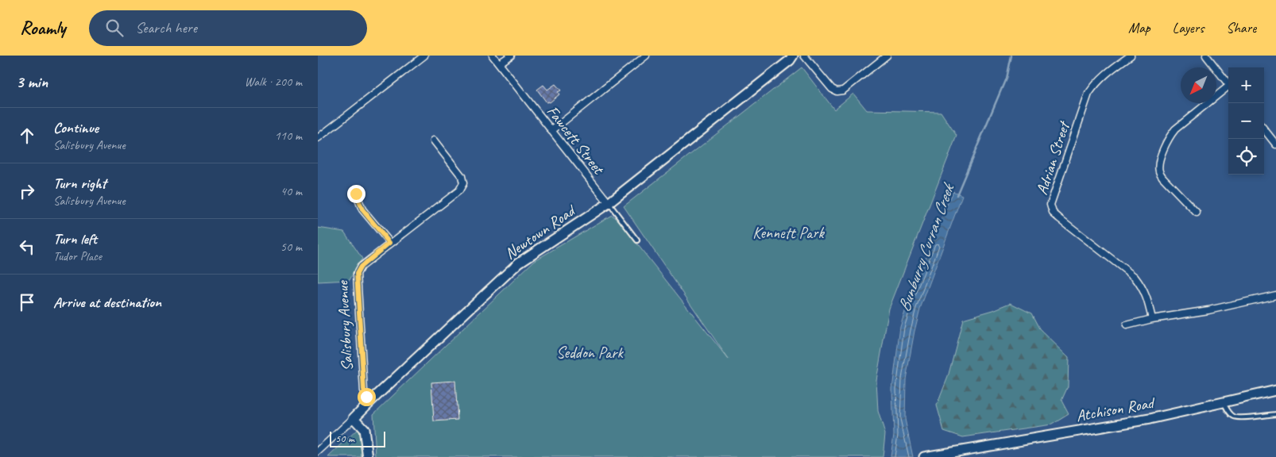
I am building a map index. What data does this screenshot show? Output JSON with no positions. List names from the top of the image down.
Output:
{
  "streets": {
    "street": [
      "Fawcett Street",
      "Adrian Street",
      "Newtown Road",
      "Salisbury Avenue",
      "Atchison Road"
    ]
  },
  "crossings": [
    ["Fawcett Street", "Newtown Road"],
    ["Newtown Road", "Salisbury Avenue"]
  ],
  "water": ["Bunburry Curran Creek"],
  "parks": ["Kennett Park", "Seddon Park"],
  "scale_bar": "50 m",
  "north": "bottom left",
  "page": {
    "header": "Roamly",
    "search": "Search here",
    "nav": ["Map", "Layers", "Share"],
    "heading": ["3 min", "Walk · 200 m"],
    "map_buttons": ["+", "−"],
    "list": [
      ["Continue", "Salisbury Avenue", "110 m"],
      ["Turn right", "Salisbury Avenue", "40 m"],
      ["Turn left", "Tudor Place", "50 m"],
      "Arrive at destination"
    ],
    "scale": "50 m"
  }
}
